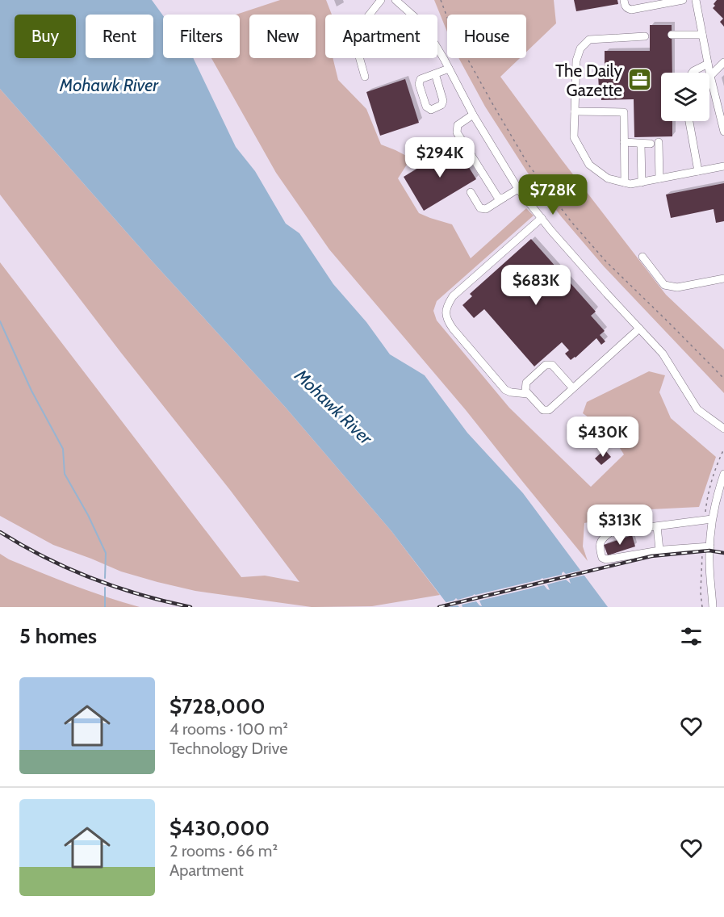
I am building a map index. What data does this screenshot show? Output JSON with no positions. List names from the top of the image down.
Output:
{
  "water": ["Mohawk River"],
  "places": {
    "office": ["The Daily Gazette"]
  },
  "page": {
    "chip": [
      "Buy",
      "Rent",
      "Filters",
      "New",
      "Apartment",
      "House"
    ],
    "price": [
      "$294K",
      "$728K",
      "$683K",
      "$430K",
      "$313K"
    ],
    "heading": "5 homes",
    "list": [
      {
        "name": "$728,000",
        "note": "4 rooms · 100 m² · Technology Drive"
      },
      {
        "name": "$430,000",
        "note": "2 rooms · 66 m² · Apartment"
      }
    ]
  }
}
